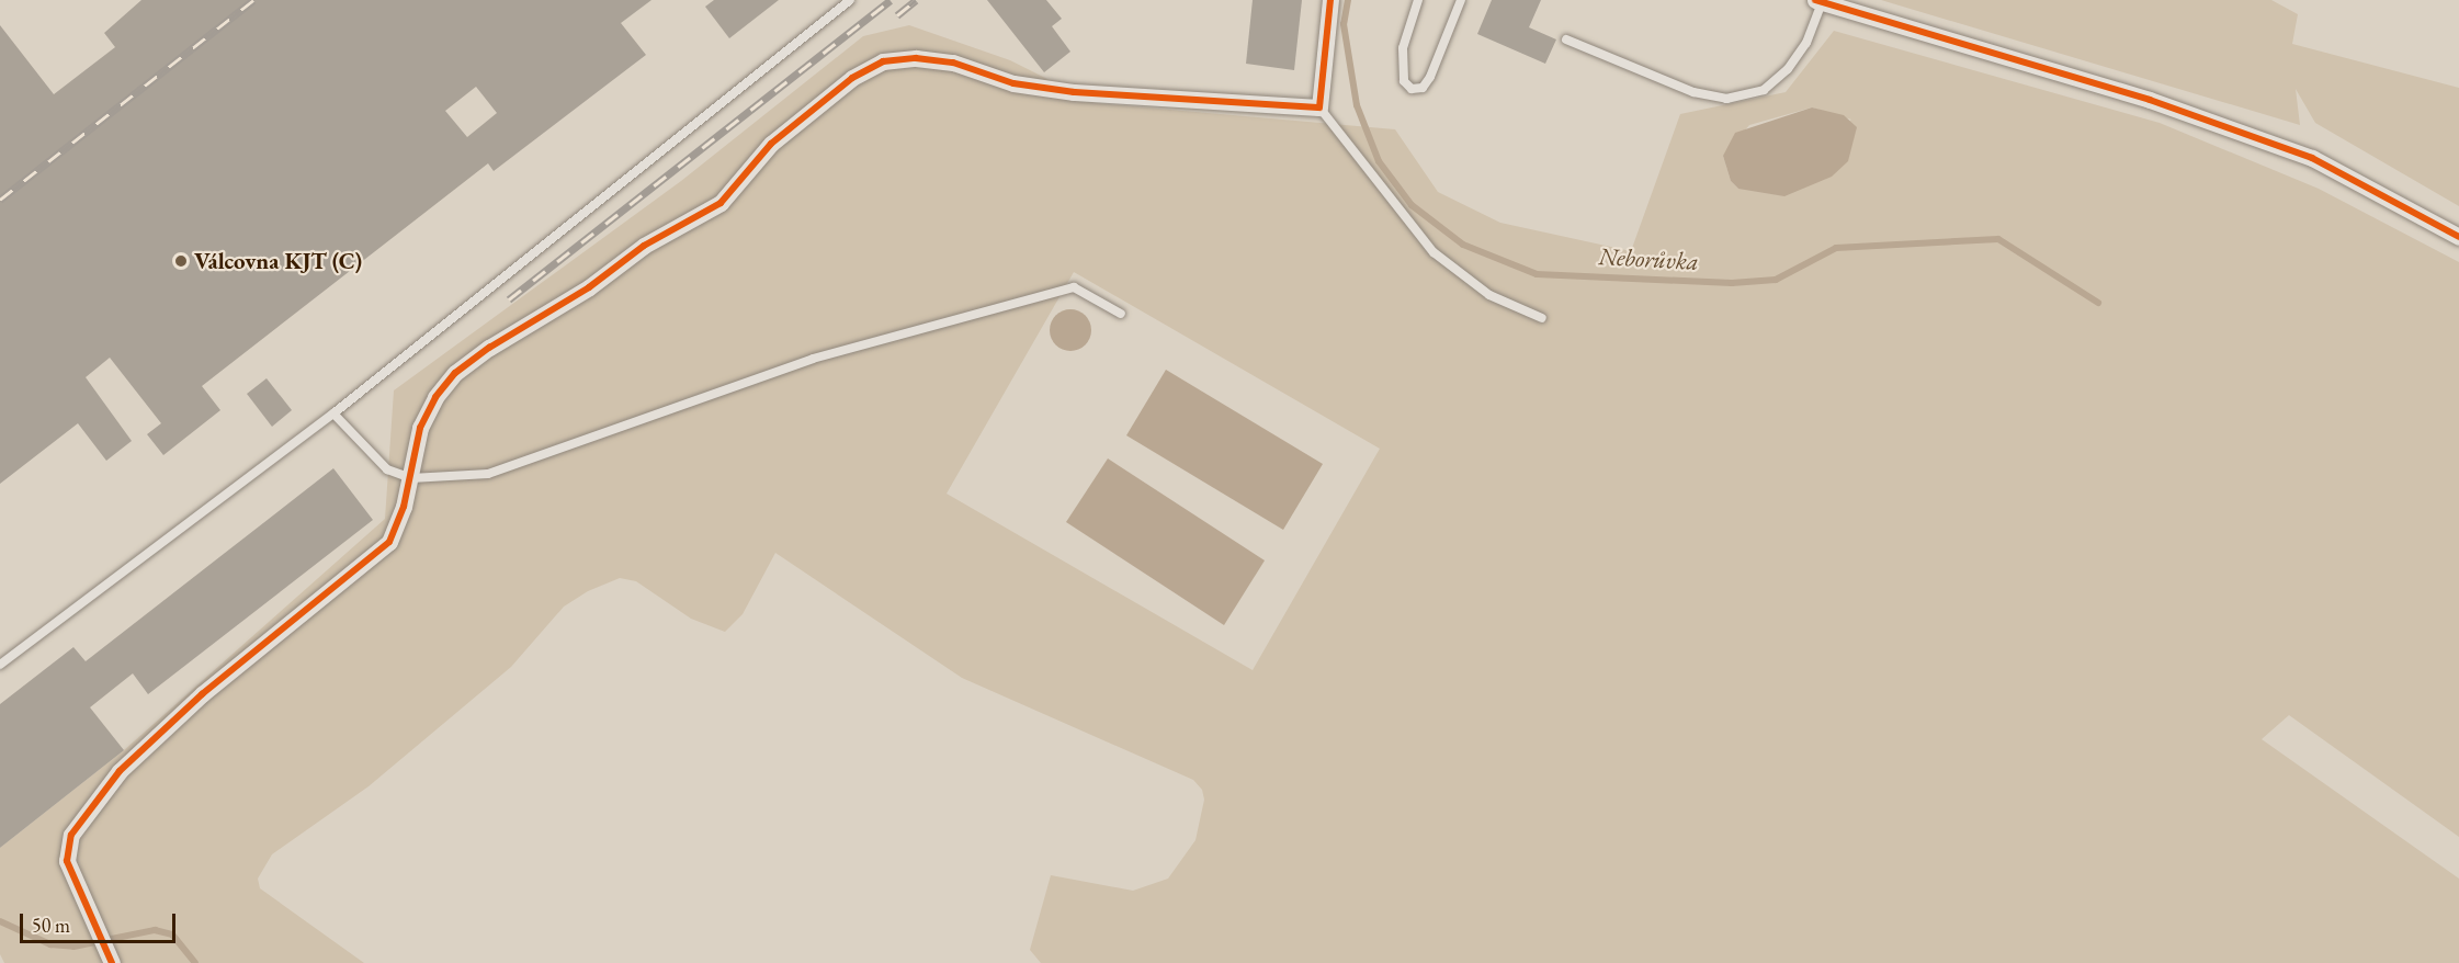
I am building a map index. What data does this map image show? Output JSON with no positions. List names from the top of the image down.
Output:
{
  "water": ["Neborůvka"],
  "places": ["Válcovna KJT (C)"],
  "scale_bar": "50 m"
}
